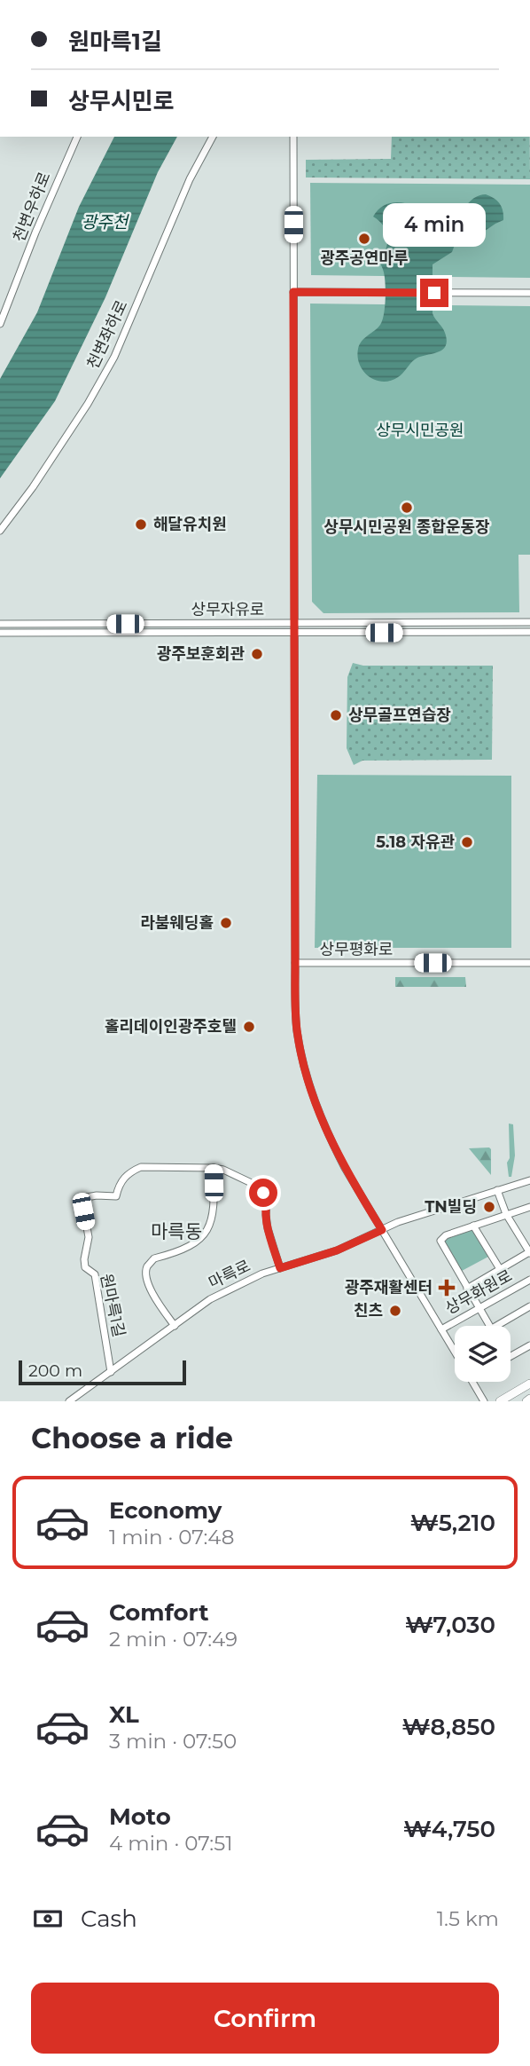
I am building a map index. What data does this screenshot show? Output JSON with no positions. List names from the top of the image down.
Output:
{
  "streets": {
    "street": [
      "천변우하로",
      "천변좌하로",
      "상무자유로",
      "상무평화로",
      "마륵로",
      "상무화원로",
      "원마륵1길"
    ]
  },
  "crossings": [
    ["마륵로", "원마륵1길"]
  ],
  "districts": ["마륵동"],
  "water": ["광주천"],
  "parks": ["상무시민공원"],
  "places": {
    "other": [
      "광주공연마루",
      "상무시민공원 종합운동장",
      "해달유치원",
      "광주보훈회관",
      "상무골프연습장",
      "5.18 자유관",
      "라붐웨딩홀",
      "홀리데이인광주호텔",
      "TN빌딩",
      "친츠"
    ],
    "health": ["광주재활센터"]
  },
  "scale_bar": "200 m",
  "page": {
    "banner": ["원마륵1길", "상무시민로"],
    "bubble": "4 min",
    "scale": "200 m",
    "heading": "Choose a ride",
    "list": [
      {
        "name": "Economy",
        "note": "1 min · 07:48",
        "value": "₩5,210"
      },
      {
        "name": "Comfort",
        "note": "2 min · 07:49",
        "value": "₩7,030"
      },
      {
        "name": "XL",
        "note": "3 min · 07:50",
        "value": "₩8,850"
      },
      {
        "name": "Moto",
        "note": "4 min · 07:51",
        "value": "₩4,750"
      }
    ],
    "pay": ["Cash", "1.5 km"],
    "buttons": "Confirm"
  }
}
